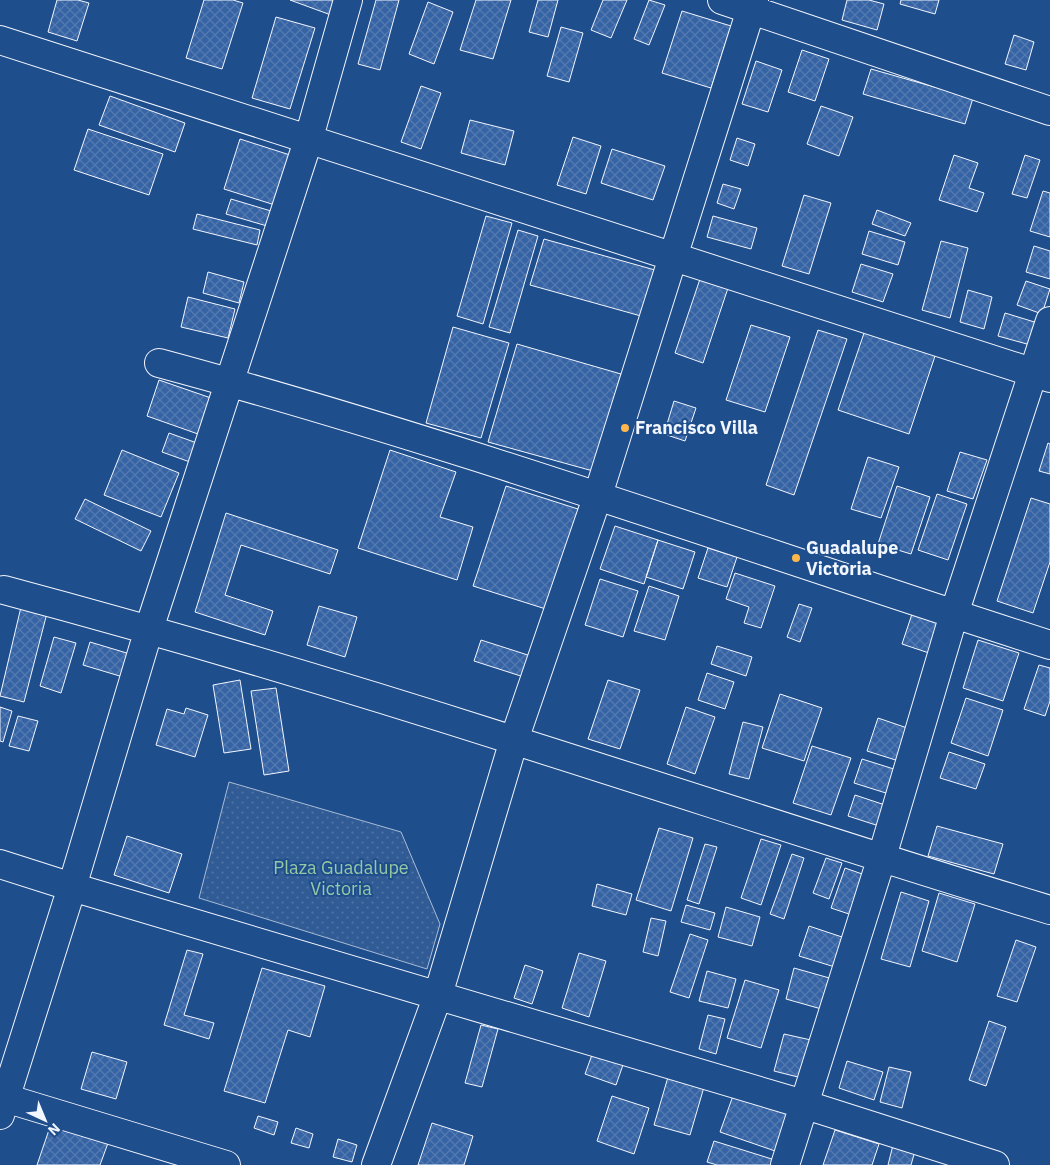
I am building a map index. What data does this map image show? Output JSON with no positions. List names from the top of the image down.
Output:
{
  "parks": ["Plaza Guadalupe Victoria"],
  "places": ["Francisco Villa", "Guadalupe Victoria"],
  "north": "bottom right"
}
